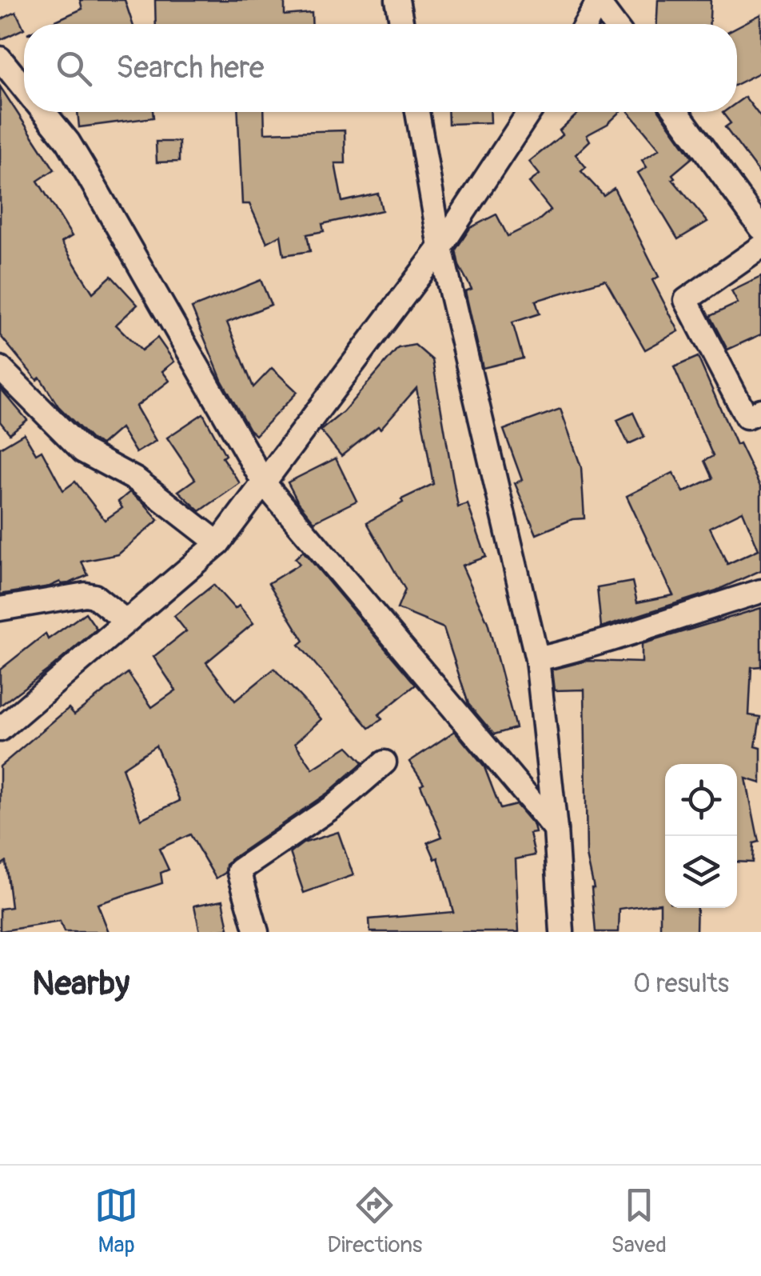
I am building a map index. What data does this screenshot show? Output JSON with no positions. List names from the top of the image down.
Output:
{
  "page": {
    "search": "Search here",
    "heading": ["Nearby", "0 results"],
    "nav": ["Map", "Directions", "Saved"]
  }
}
